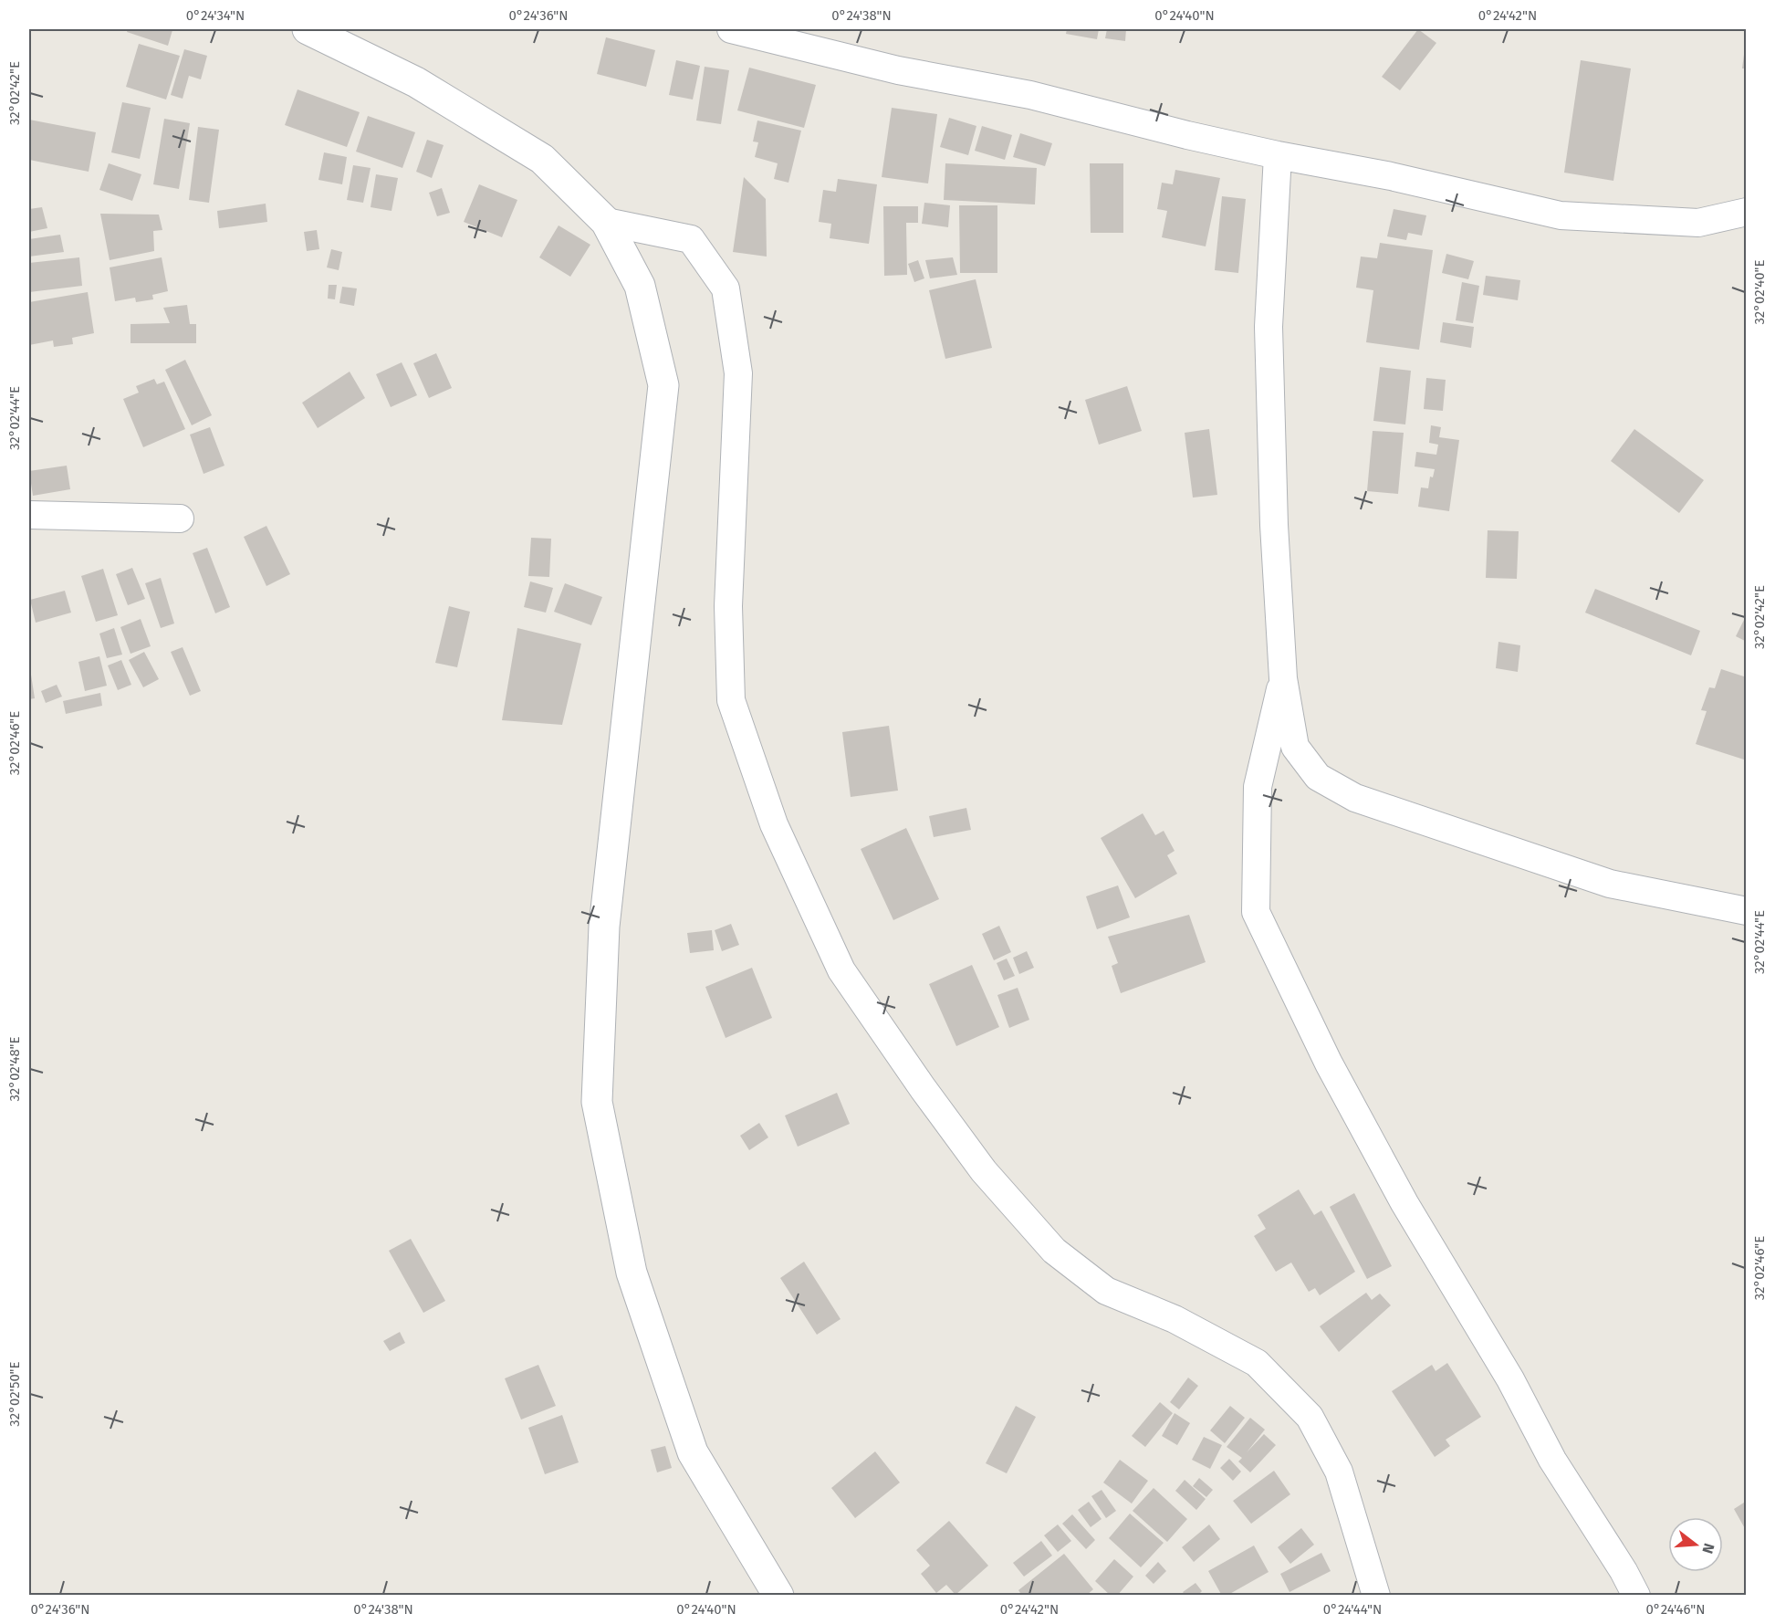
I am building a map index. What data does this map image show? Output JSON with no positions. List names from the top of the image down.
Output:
{
  "north": "right",
  "coordinates": [
    "0°24'34\"N",
    "0°24'36\"N",
    "0°24'38\"N",
    "0°24'40\"N",
    "0°24'42\"N",
    "32°02'42\"E",
    "32°02'40\"E",
    "32°02'44\"E",
    "32°02'46\"E",
    "32°02'48\"E",
    "32°02'50\"E",
    "0°24'44\"N",
    "0°24'46\"N"
  ]
}
